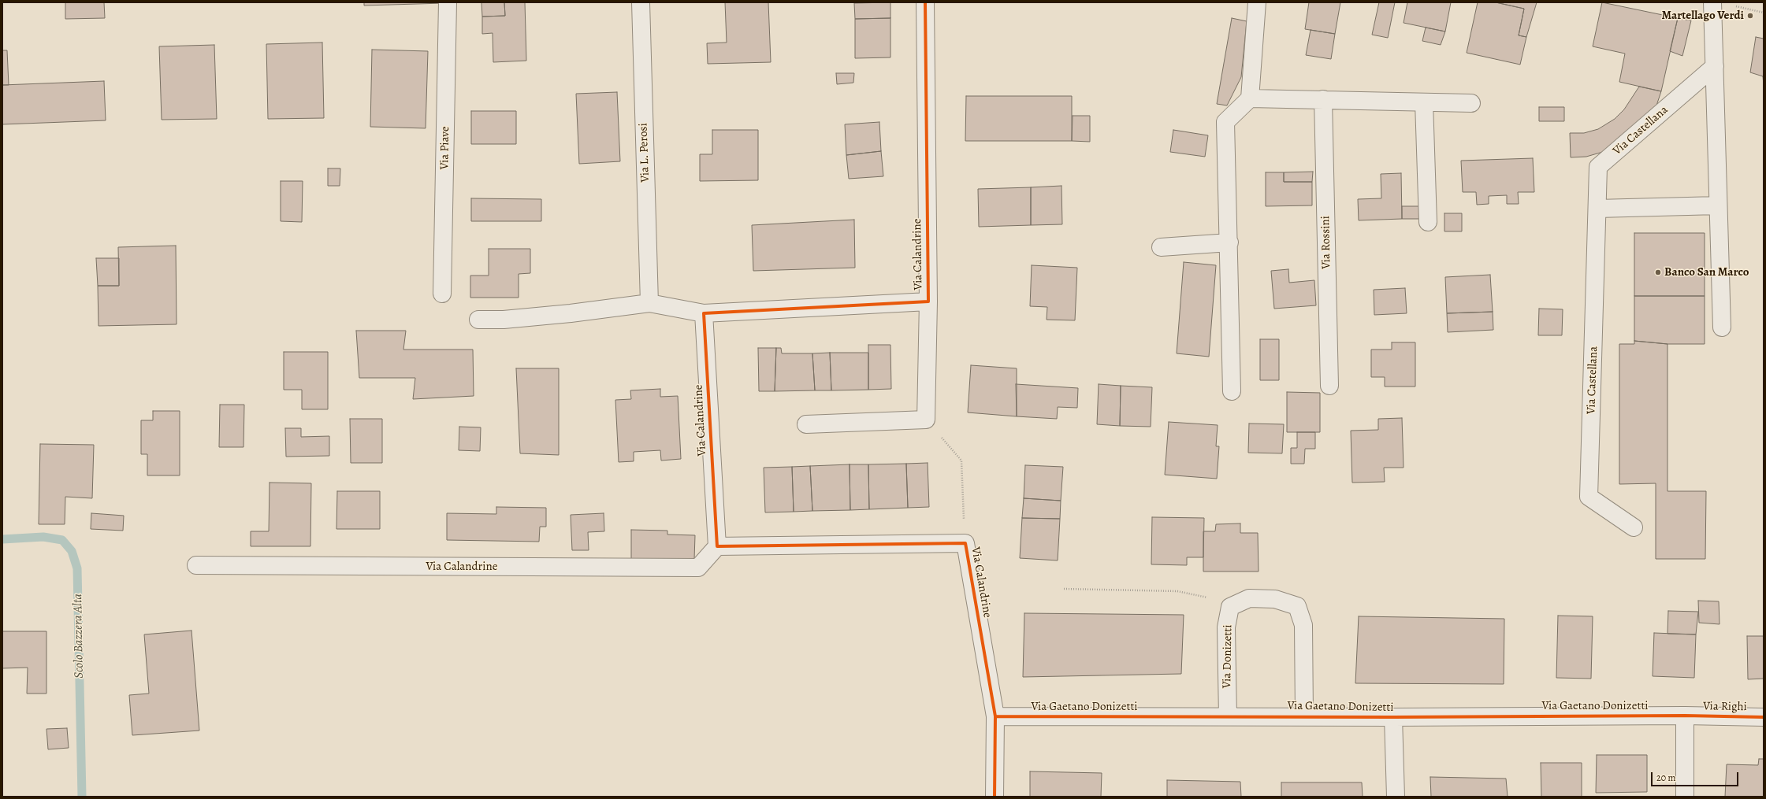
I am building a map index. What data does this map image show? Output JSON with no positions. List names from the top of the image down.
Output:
{
  "streets": {
    "street": [
      "Via Castellana",
      "Via Piave",
      "Via L. Perosi",
      "Via Rossini",
      "Via Calandrine",
      "Via Donizetti",
      "Via Gaetano Donizetti",
      "Via Righi"
    ]
  },
  "crossings": [
    ["Via Calandrine", "Via Gaetano Donizetti"],
    ["Via Donizetti", "Via Gaetano Donizetti"],
    ["Via Gaetano Donizetti", "Via Righi"]
  ],
  "water": ["Scolo Bazzera Alta"],
  "places": ["Martellago Verdi", "Banco San Marco"],
  "scale_bar": "20 m"
}
